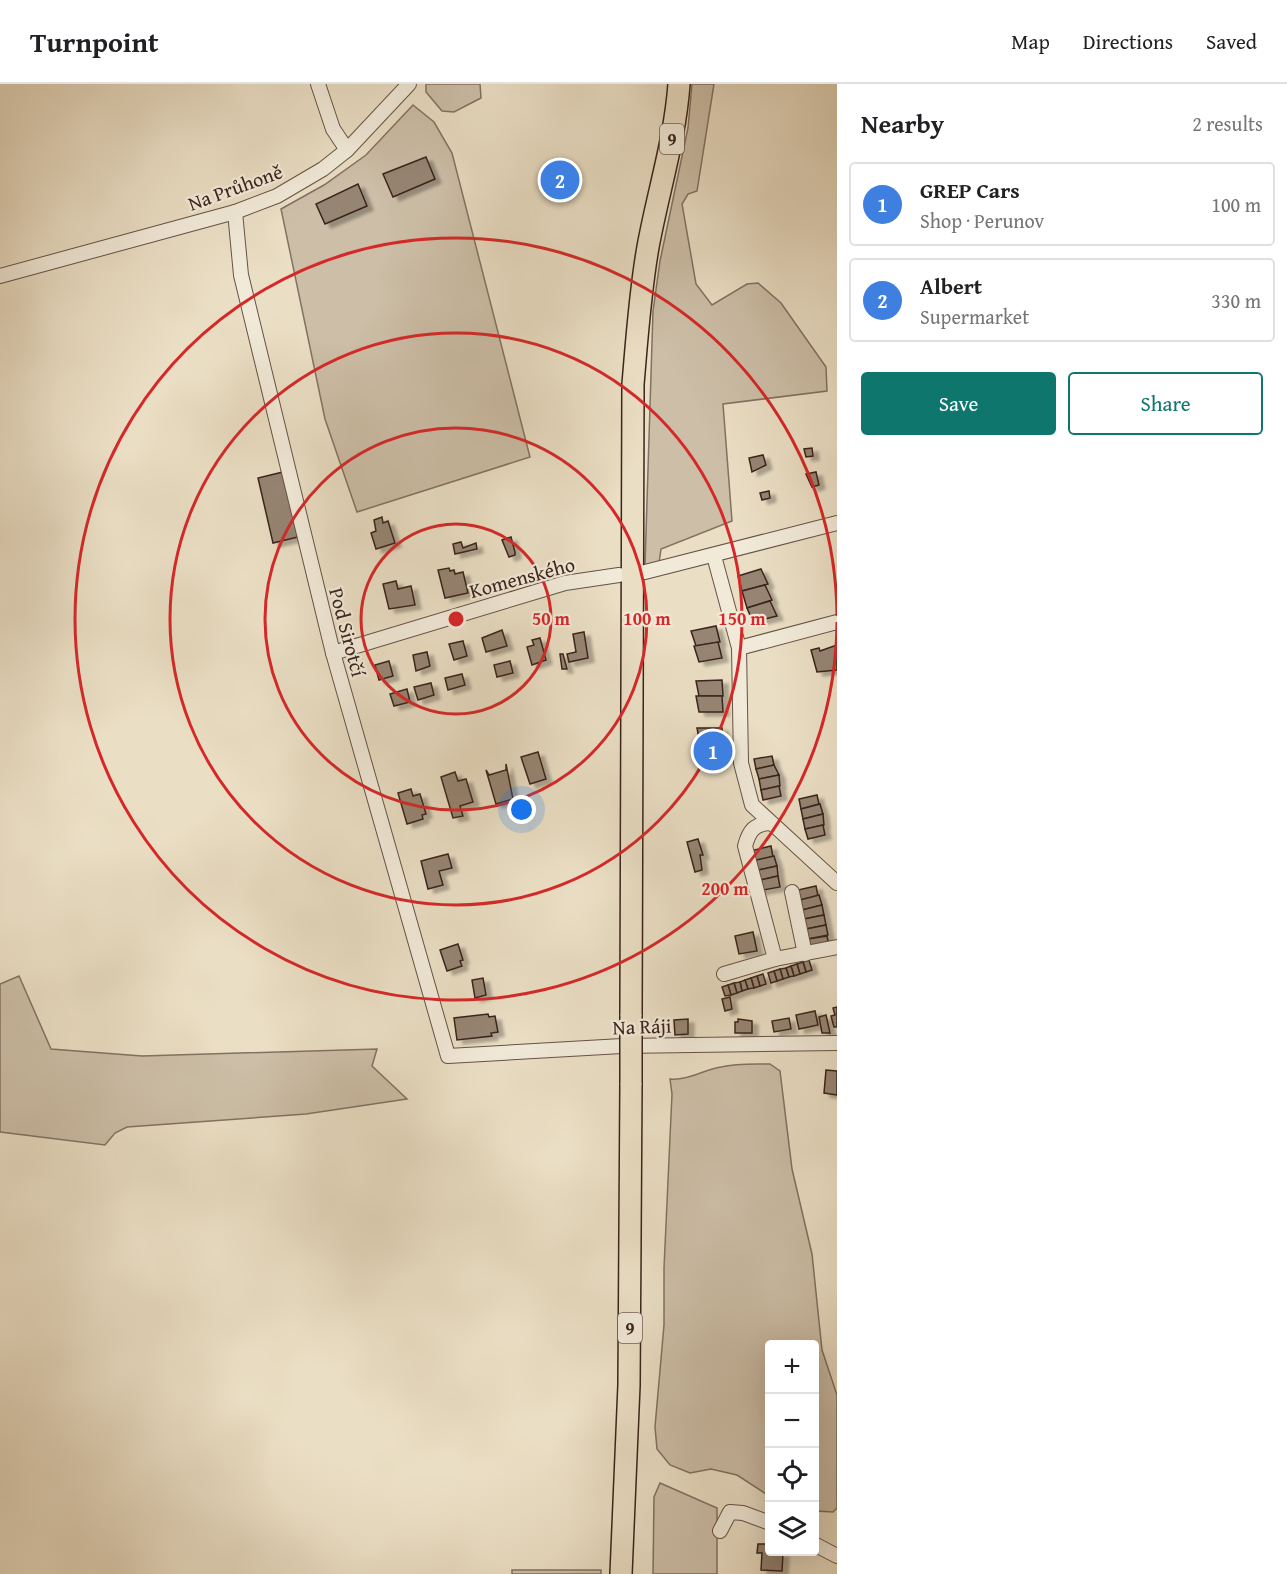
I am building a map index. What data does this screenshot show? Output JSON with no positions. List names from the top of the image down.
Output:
{
  "streets": {
    "main road": ["9"],
    "street": [
      "Na Průhoně",
      "Komenského",
      "Pod Sirotčí",
      "Na Ráji"
    ]
  },
  "crossings": [
    ["Na Průhoně", "Pod Sirotčí"],
    ["Komenského", "Pod Sirotčí"],
    ["Pod Sirotčí", "Na Ráji"]
  ],
  "page": {
    "header": "Turnpoint",
    "nav": ["Map", "Directions", "Saved"],
    "heading": ["Nearby", "2 results"],
    "pins": ["2", "1"],
    "list": [
      {
        "mark": "1",
        "name": "GREP Cars",
        "note": "Shop · Perunov",
        "value": "100 m"
      },
      {
        "mark": "2",
        "name": "Albert",
        "note": "Supermarket",
        "value": "330 m"
      }
    ],
    "buttons": ["Save", "Share"],
    "map_buttons": ["+", "−"]
  },
  "rings": [
    "50 m",
    "100 m",
    "150 m",
    "200 m"
  ]
}
